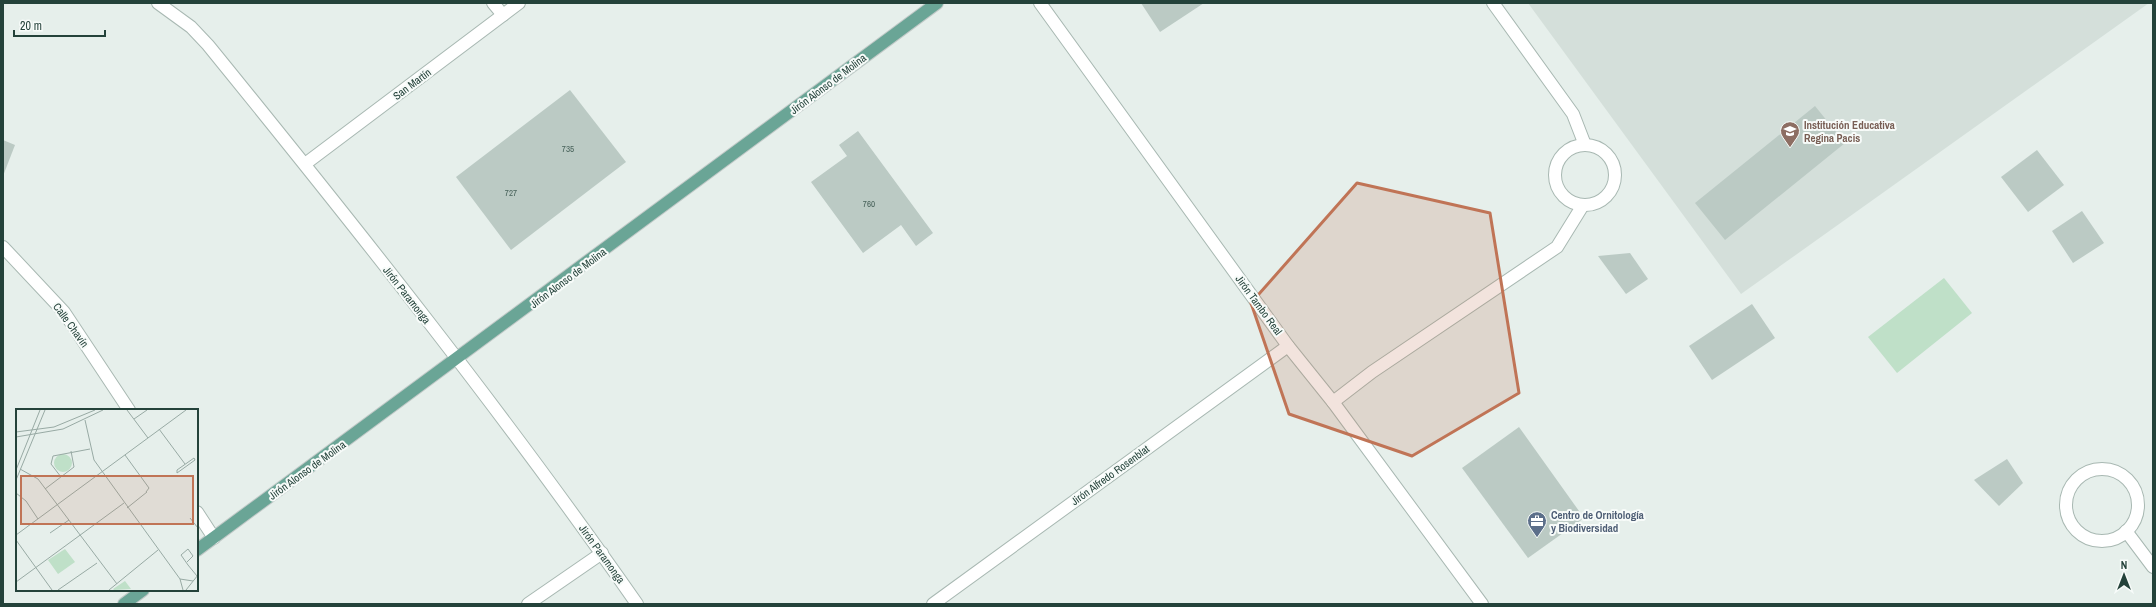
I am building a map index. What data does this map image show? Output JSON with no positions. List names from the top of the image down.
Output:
{
  "streets": {
    "main road": ["Jirón Alonso de Molina"],
    "street": [
      "San Martín",
      "Jirón Paramonga",
      "Jirón Tambo Real",
      "Calle Chavín",
      "Jirón Alfredo Rosenblat"
    ]
  },
  "crossings": [
    ["San Martín", "Jirón Paramonga"],
    ["Jirón Alonso de Molina", "Jirón Paramonga"],
    ["Jirón Tambo Real", "Jirón Alfredo Rosenblat"]
  ],
  "places": {
    "school or university": ["Institución Educativa Regina Pacis"],
    "office": ["Centro de Ornitología y Biodiversidad"]
  },
  "house_numbers": ["735", "727", "760"],
  "scale_bar": "20 m",
  "north": "top"
}
